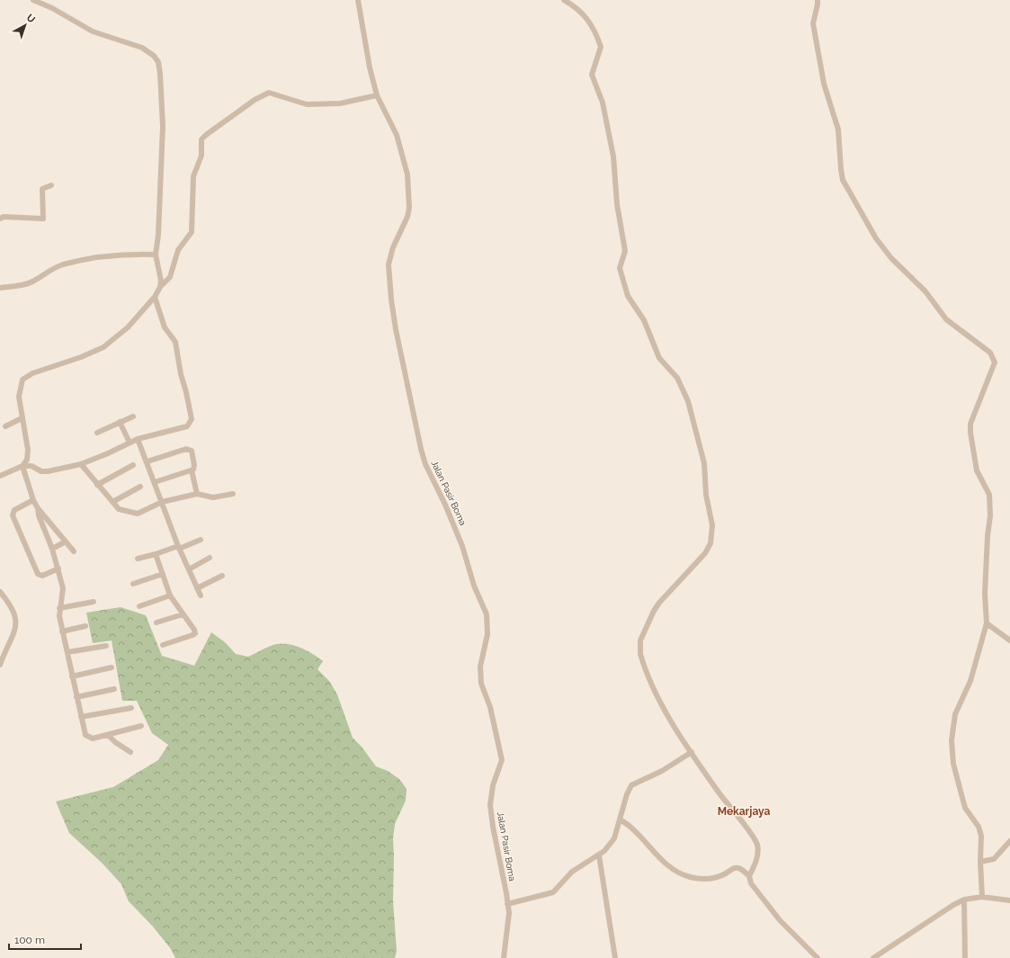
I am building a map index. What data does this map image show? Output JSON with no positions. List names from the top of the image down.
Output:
{
  "streets": {
    "street": ["Jalan Pasir Boma"]
  },
  "districts": ["Mekarjaya"],
  "scale_bar": "100 m",
  "north": "top right"
}
